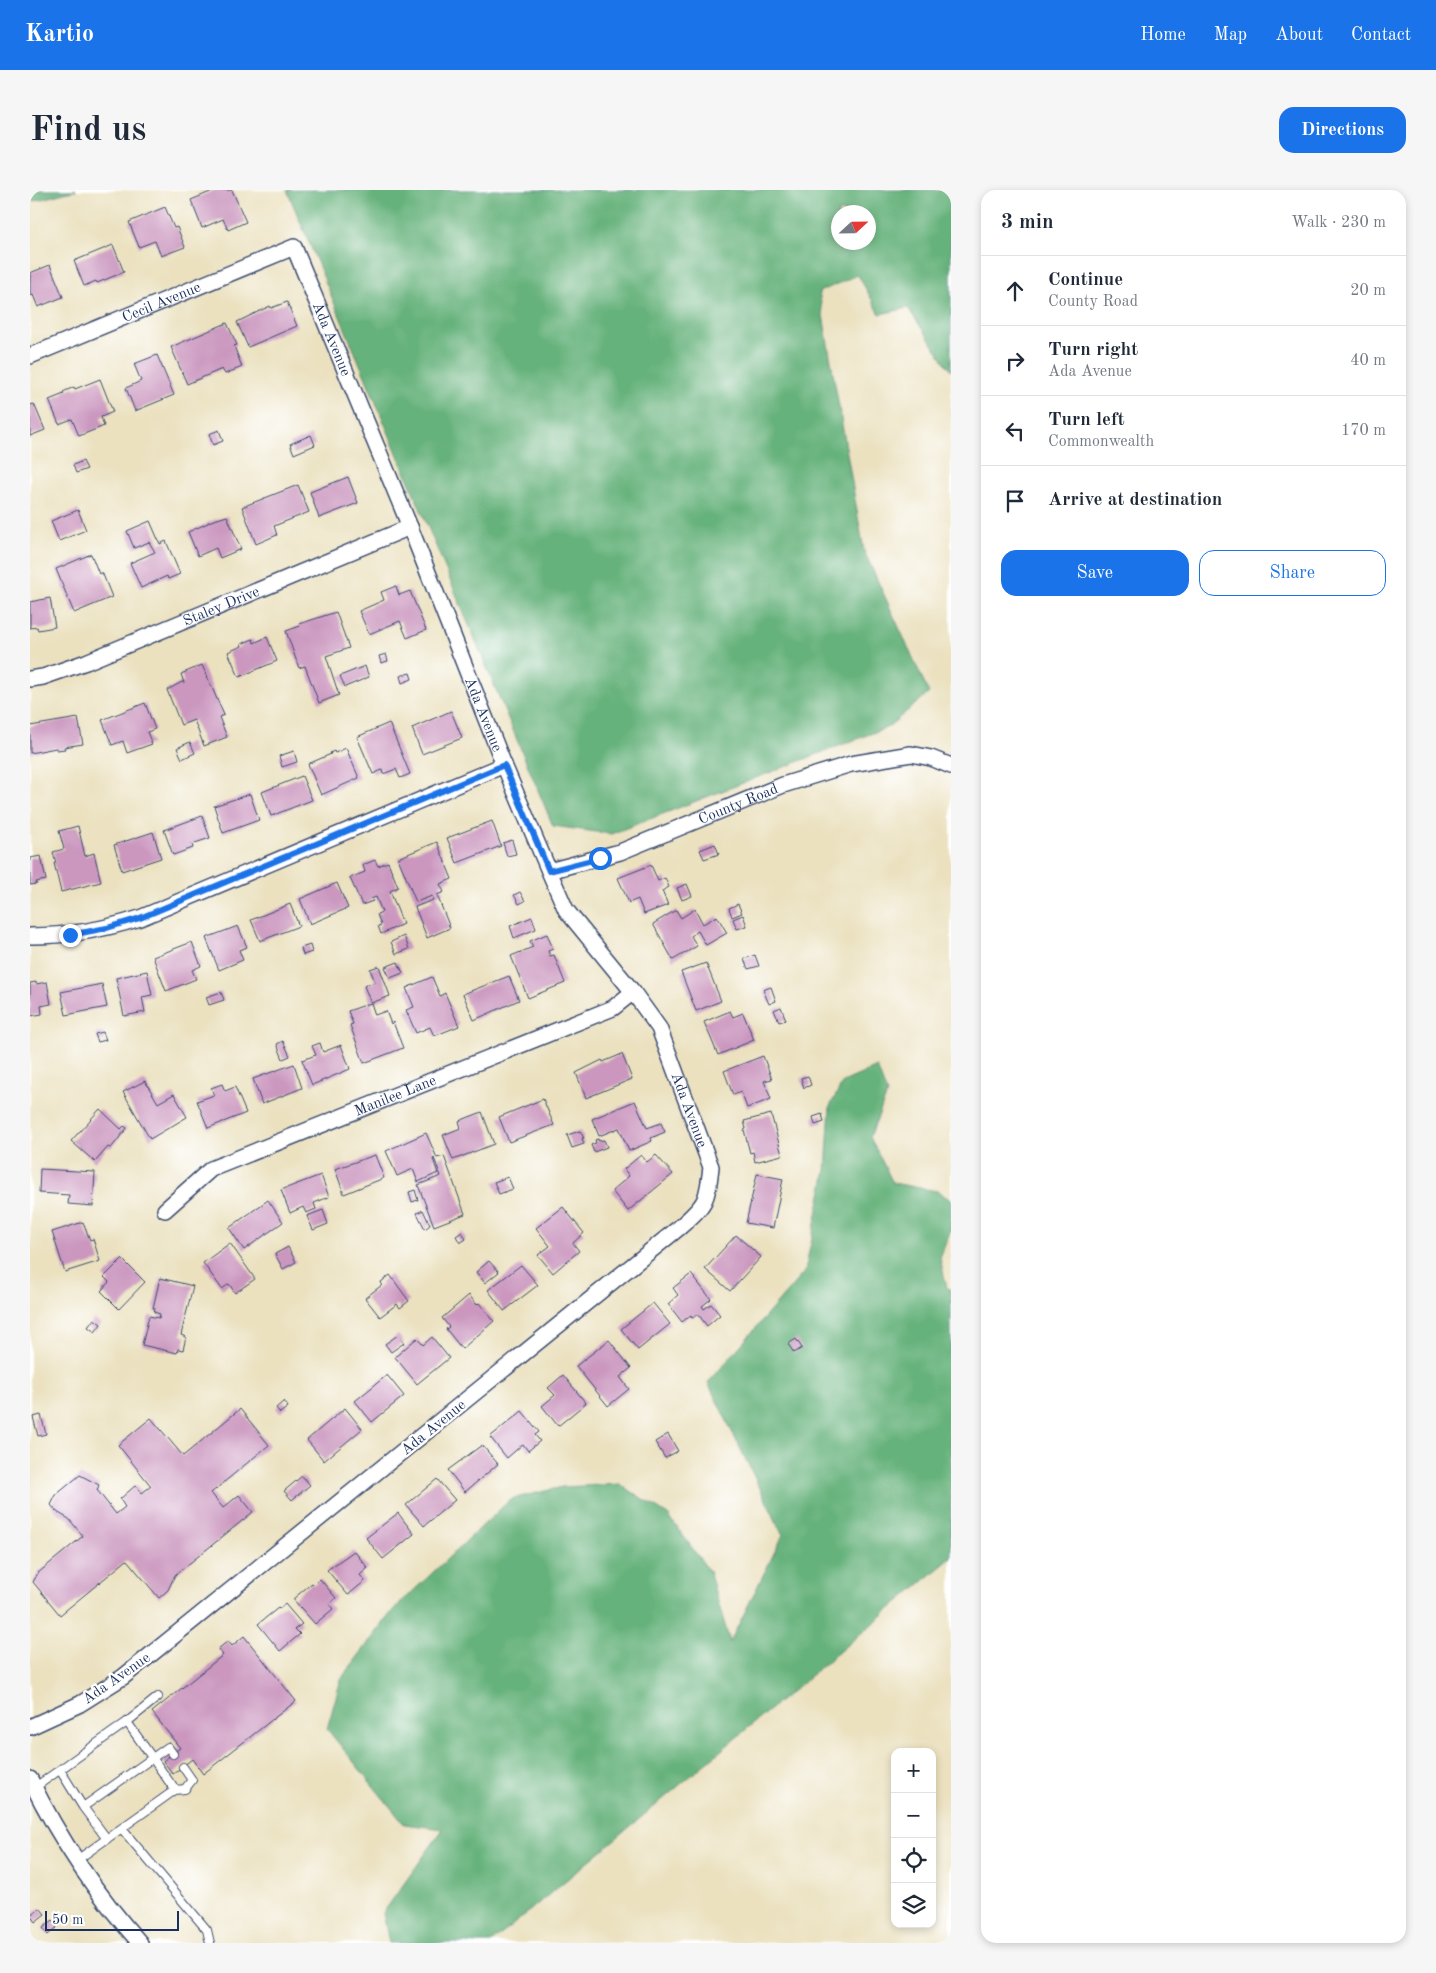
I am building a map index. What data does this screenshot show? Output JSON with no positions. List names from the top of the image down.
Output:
{
  "streets": {
    "street": [
      "Cecil Avenue",
      "Ada Avenue",
      "Staley Drive",
      "County Road",
      "Manilee Lane"
    ]
  },
  "crossings": [
    ["Cecil Avenue", "Ada Avenue"],
    ["Ada Avenue", "Staley Drive"],
    ["Ada Avenue", "County Road"],
    ["Ada Avenue", "Manilee Lane"]
  ],
  "scale_bar": "50 m",
  "north": "right",
  "page": {
    "header": "Kartio",
    "nav": [
      "Home",
      "Map",
      "About",
      "Contact"
    ],
    "buttons": [
      "Directions",
      ["Save", "Share"]
    ],
    "title": "Find us",
    "heading": ["3 min", "Walk · 230 m"],
    "list": [
      ["Continue", "County Road", "20 m"],
      ["Turn right", "Ada Avenue", "40 m"],
      ["Turn left", "Commonwealth", "170 m"],
      "Arrive at destination"
    ],
    "map_buttons": ["+", "−"],
    "scale": "50 m"
  }
}
